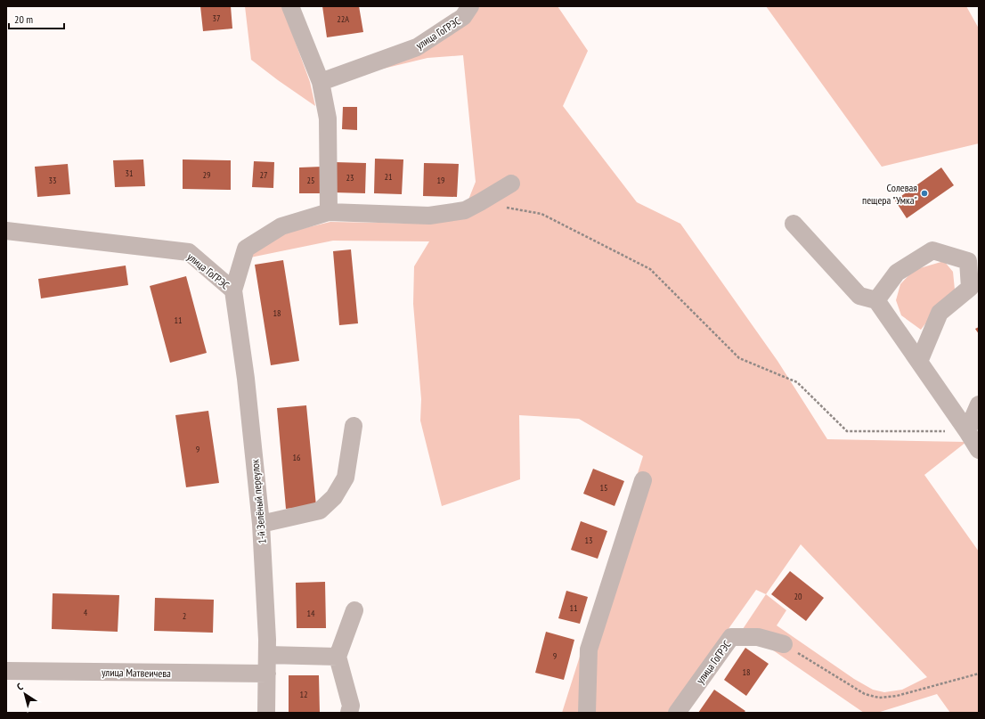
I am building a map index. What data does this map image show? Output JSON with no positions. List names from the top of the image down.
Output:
{
  "streets": {
    "street": ["улица ГоГРЭС", "1-й Зелёный переулок", "улица Матвеичева"]
  },
  "crossings": [
    ["улица ГоГРЭС", "1-й Зелёный переулок"],
    ["1-й Зелёный переулок", "улица Матвеичева"]
  ],
  "places": ["Солевая пещера \"Умка\""],
  "house_numbers": [
    "37",
    "22А",
    "31",
    "29",
    "27",
    "21",
    "23",
    "33",
    "25",
    "19",
    "18",
    "11",
    "9",
    "16",
    "15",
    "13",
    "20",
    "11",
    "4",
    "14",
    "2",
    "9",
    "18",
    "12"
  ],
  "scale_bar": "20 m",
  "north": "top left"
}
